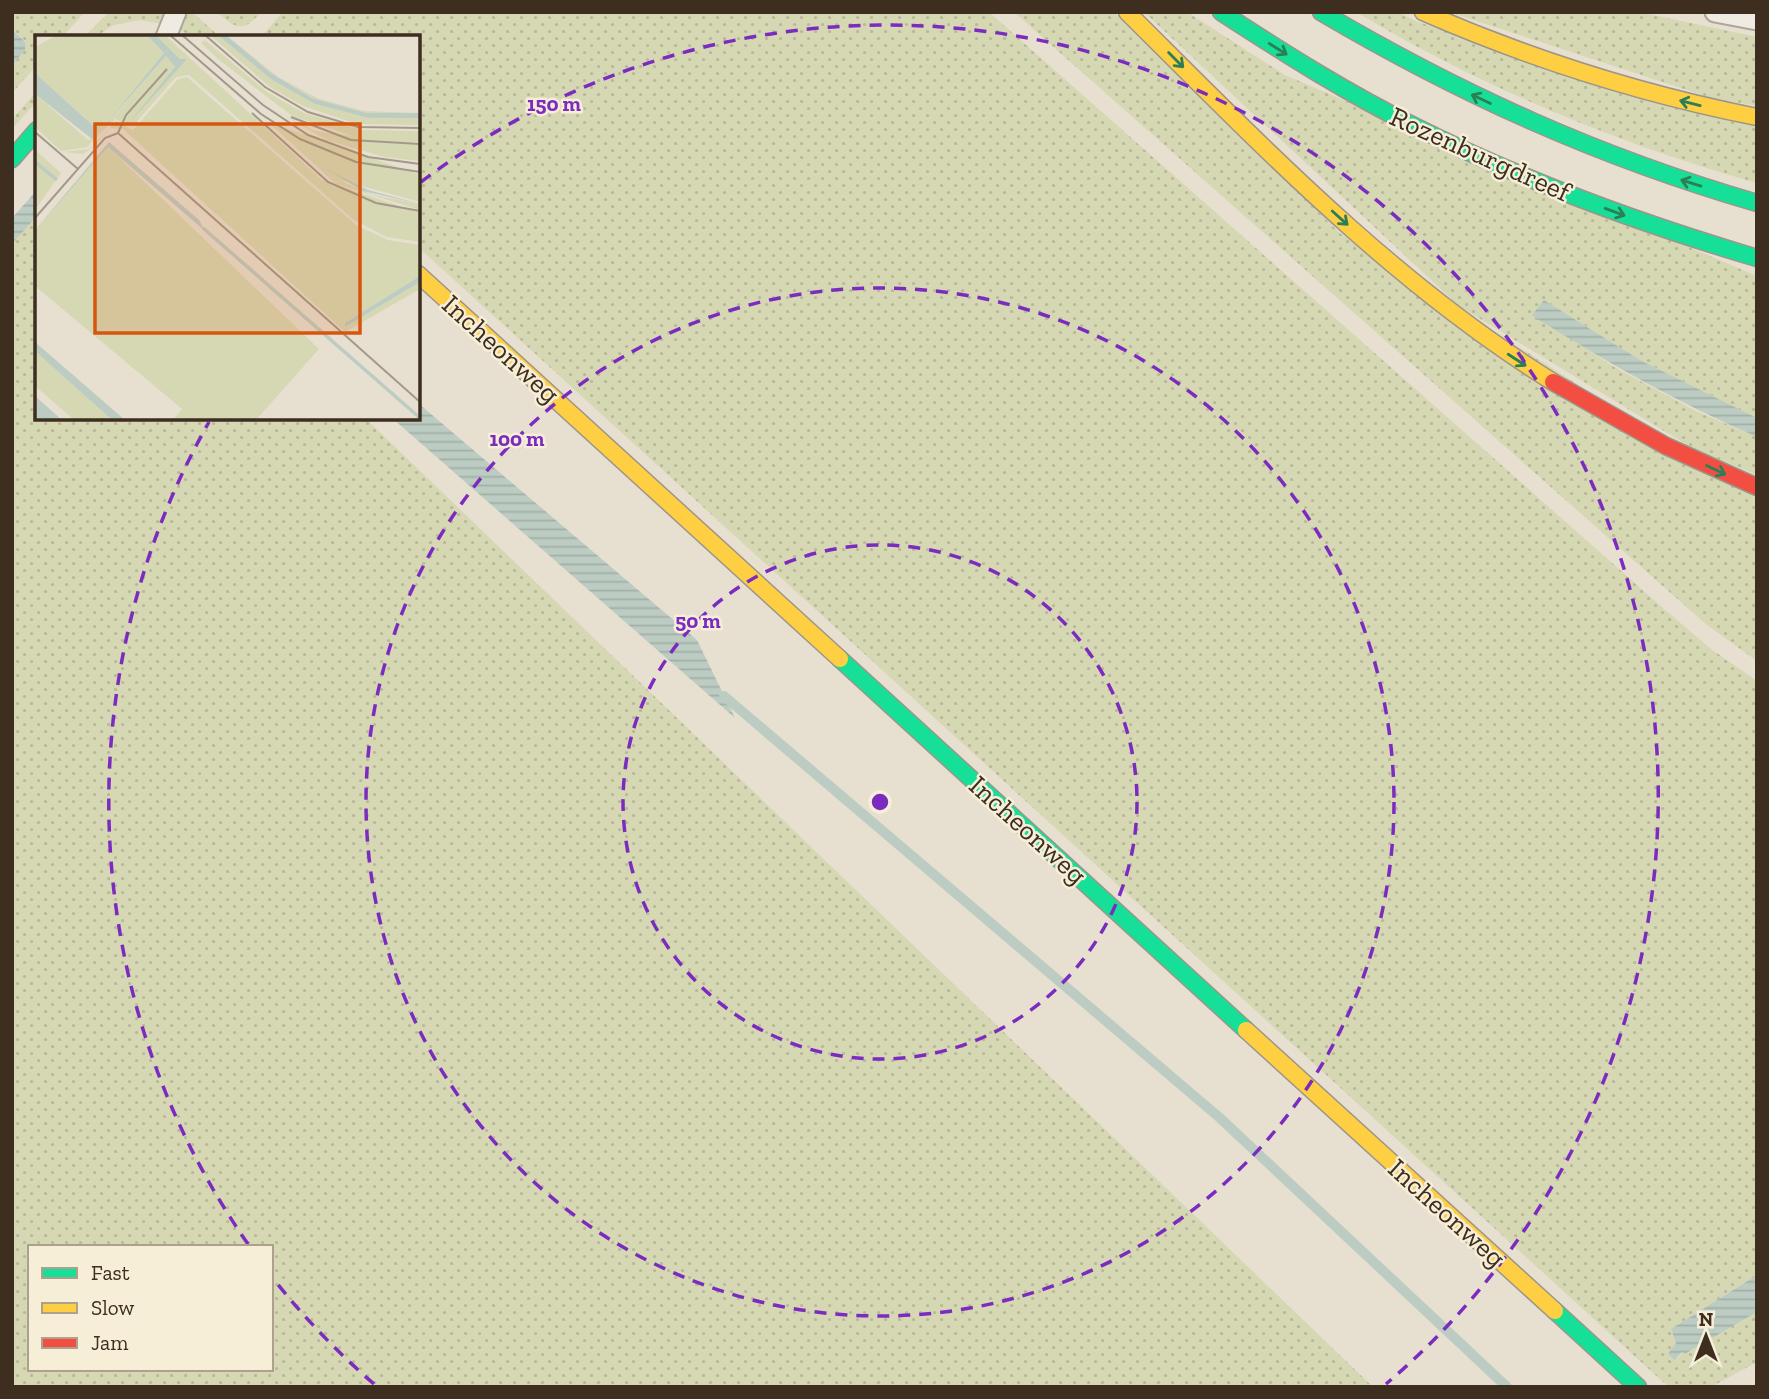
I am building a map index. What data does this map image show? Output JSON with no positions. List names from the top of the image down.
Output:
{
  "streets": {
    "main road": ["Rozenburgdreef", "Incheonweg"]
  },
  "legend": ["Fast", "Slow", "Jam"],
  "north": "top",
  "rings": ["150 m", "100 m", "50 m"]
}
